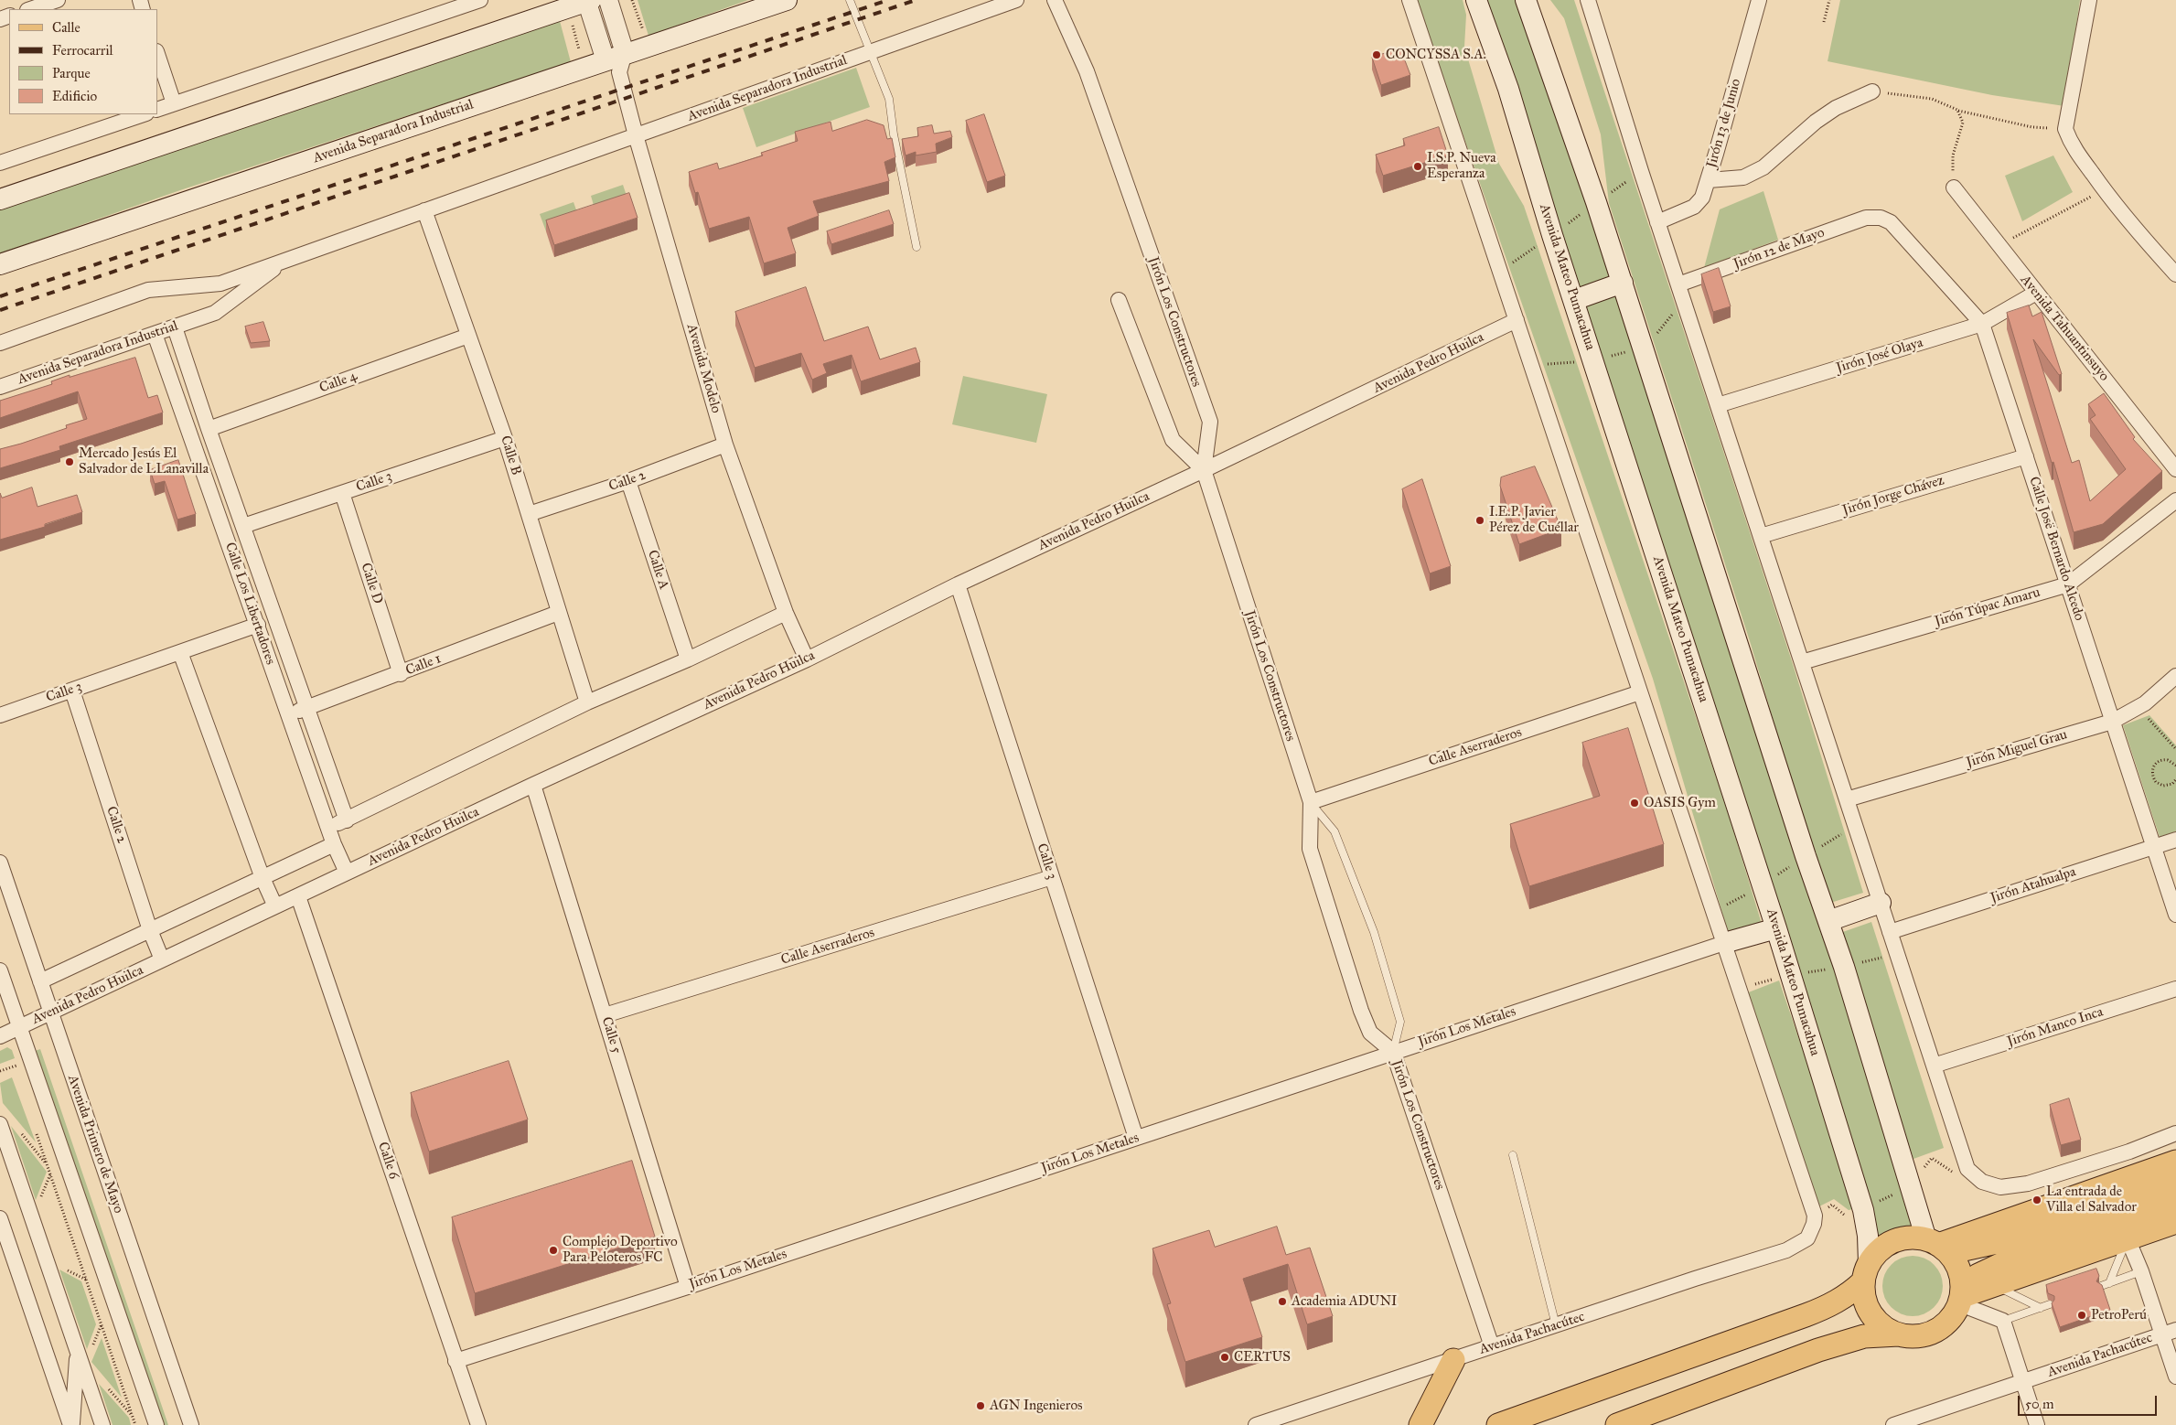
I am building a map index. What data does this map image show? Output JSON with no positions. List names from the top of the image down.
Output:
{
  "streets": {
    "main road": ["Avenida Separadora Industrial", "Avenida Mateo Pumacahua"],
    "street": [
      "Jirón 13 de Junio",
      "Jirón 12 de Mayo",
      "Jirón Los Constructores",
      "Avenida Tahuantinsuyo",
      "Jirón José Olaya",
      "Avenida Pedro Huilca",
      "Avenida Modelo",
      "Calle 4",
      "Calle B",
      "Calle 2",
      "Calle 3",
      "Jirón Jorge Chávez",
      "Calle Josë Bernardo Alcedo",
      "Calle A",
      "Calle D",
      "Calle Los Libertadores",
      "Jirón Túpac Amaru",
      "Calle 1",
      "Calle Aserraderos",
      "Jirón Miguel Grau",
      "Jirón Atahualpa",
      "Jirón Los Metales",
      "Jirón Manco Inca",
      "Calle 5",
      "Avenida Primero de Mayo",
      "Calle 6",
      "Avenida Pachacútec"
    ]
  },
  "crossings": [
    ["Avenida Separadora Industrial", "Avenida Modelo"],
    ["Avenida Separadora Industrial", "Calle B"],
    ["Avenida Separadora Industrial", "Calle Los Libertadores"],
    ["Jirón 12 de Mayo", "Calle Josë Bernardo Alcedo"],
    ["Jirón Los Constructores", "Avenida Pedro Huilca"],
    ["Jirón Los Constructores", "Calle Aserraderos"],
    ["Jirón Los Constructores", "Jirón Los Metales"],
    ["Jirón Los Constructores", "Avenida Pachacútec"],
    ["Avenida Tahuantinsuyo", "Jirón José Olaya"],
    ["Jirón José Olaya", "Calle Josë Bernardo Alcedo"],
    ["Avenida Pedro Huilca", "Avenida Modelo"],
    ["Avenida Pedro Huilca", "Calle 2"],
    ["Avenida Pedro Huilca", "Calle 3"],
    ["Avenida Pedro Huilca", "Calle Los Libertadores"],
    ["Avenida Pedro Huilca", "Calle 5"],
    ["Avenida Pedro Huilca", "Avenida Primero de Mayo"],
    ["Avenida Pedro Huilca", "Calle 6"],
    ["Avenida Modelo", "Calle 2"],
    ["Calle 4", "Calle B"],
    ["Calle 4", "Calle Los Libertadores"],
    ["Calle B", "Calle 2"],
    ["Calle B", "Calle 3"],
    ["Calle B", "Calle 1"],
    ["Calle 2", "Calle 3"],
    ["Calle 2", "Calle A"],
    ["Calle 3", "Calle D"],
    ["Calle 3", "Calle Los Libertadores"],
    ["Calle 3", "Calle Aserraderos"],
    ["Calle 3", "Jirón Los Metales"],
    ["Jirón Jorge Chávez", "Calle Josë Bernardo Alcedo"],
    ["Calle Josë Bernardo Alcedo", "Jirón Túpac Amaru"],
    ["Calle Josë Bernardo Alcedo", "Jirón Miguel Grau"],
    ["Calle Josë Bernardo Alcedo", "Jirón Atahualpa"],
    ["Calle D", "Calle 1"],
    ["Calle Los Libertadores", "Calle 1"],
    ["Calle Aserraderos", "Calle 5"],
    ["Jirón Los Metales", "Calle 5"],
    ["Jirón Los Metales", "Calle 6"]
  ],
  "places": [
    "CONCYSSA S.A.",
    "I.S.P. Nueva Esperanza",
    "Mercado Jesús El Salvador de LLanavilla",
    "I.E.P. Javier Pérez de Cuéllar",
    "OASIS Gym",
    "La entrada de Villa el Salvador",
    "Complejo Deportivo Para Peloteros FC",
    "Academia ADUNI",
    "PetroPerú",
    "CERTUS",
    "AGN Ingenieros"
  ],
  "legend": [
    "Calle",
    "Ferrocarril",
    "Parque",
    "Edificio"
  ],
  "scale_bar": "50 m"
}
